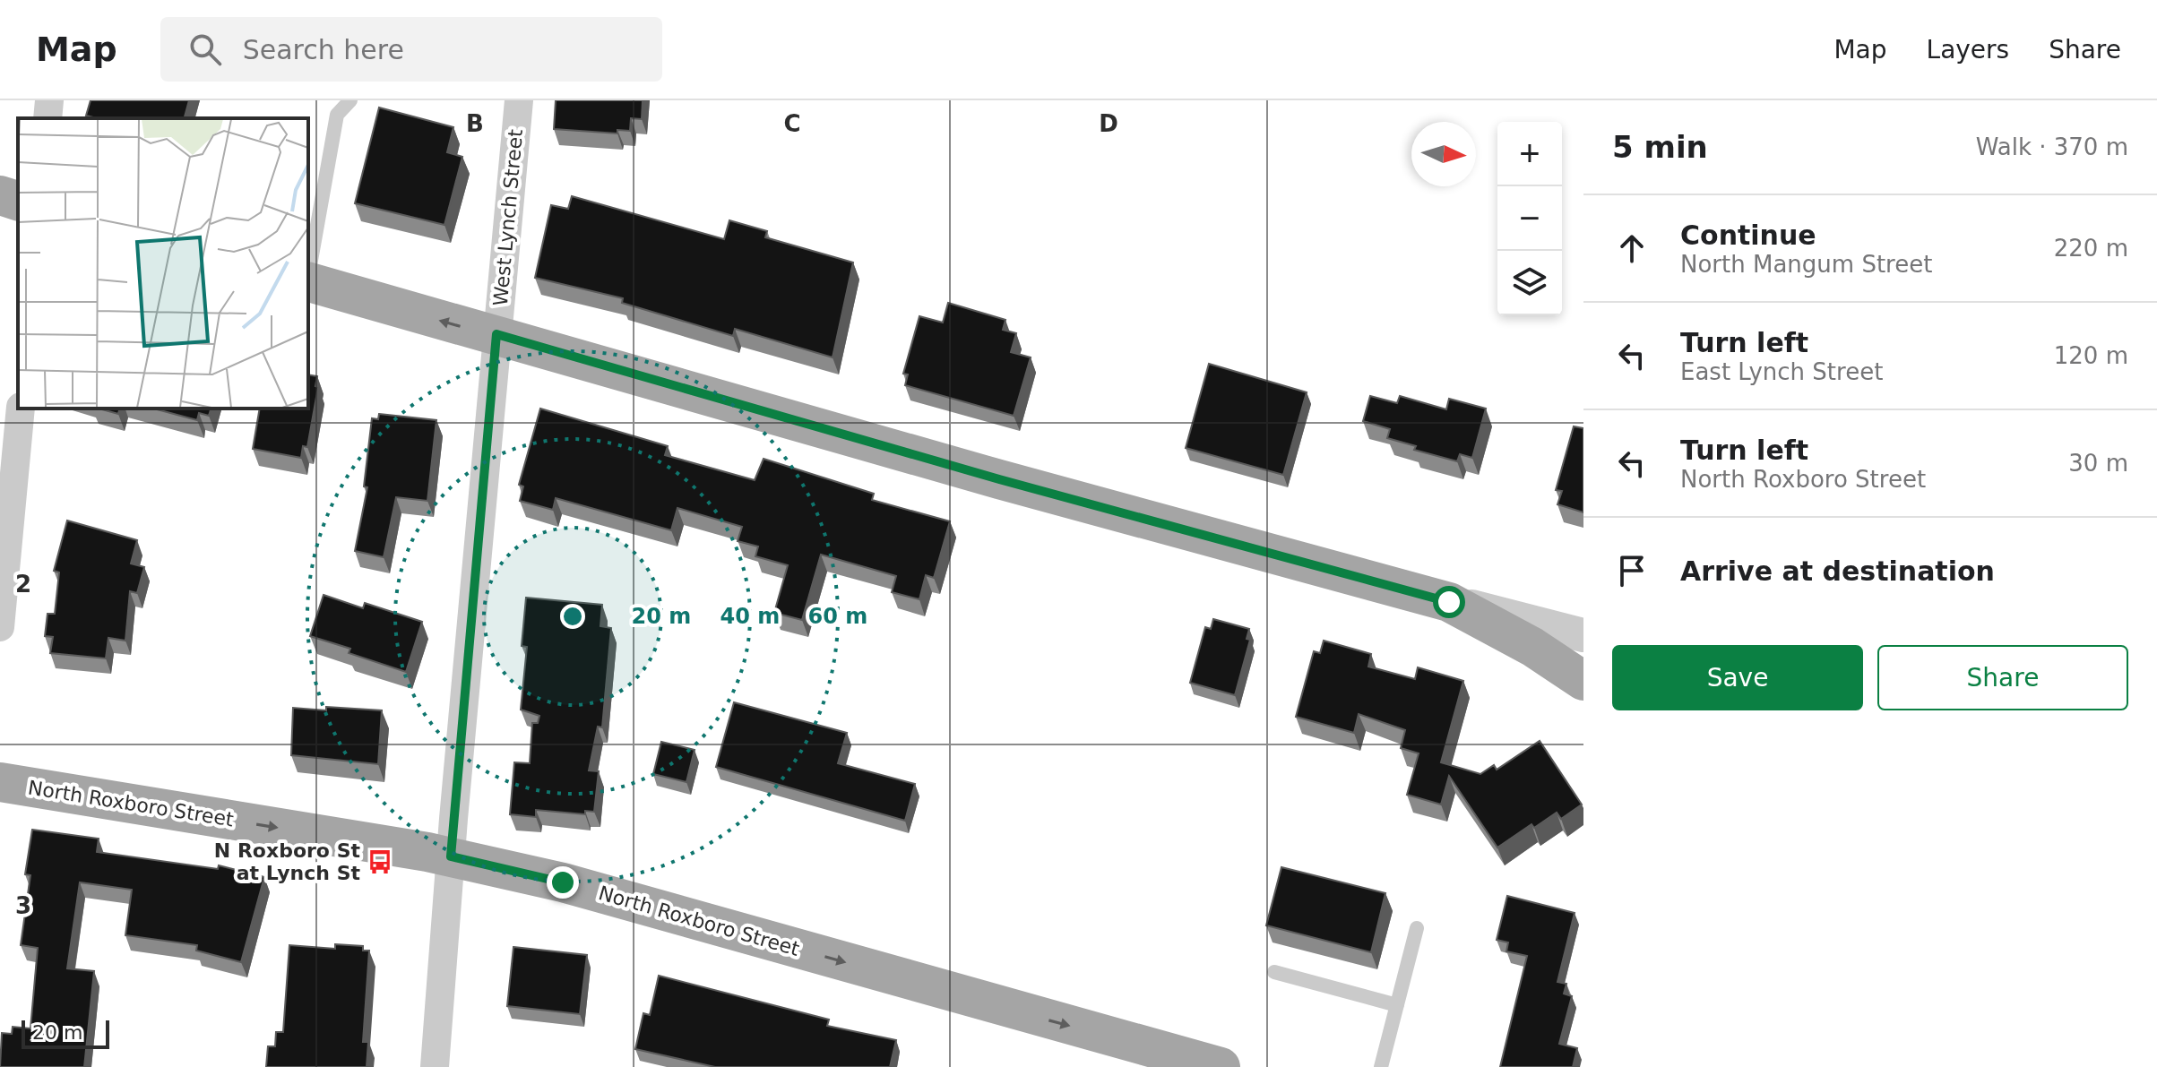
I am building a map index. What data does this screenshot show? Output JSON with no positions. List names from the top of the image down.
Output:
{
  "streets": {
    "main road": ["North Roxboro Street"],
    "street": ["West Lynch Street"]
  },
  "crossings": [
    ["West Lynch Street", "North Roxboro Street"]
  ],
  "one_way": ["North Roxboro Street"],
  "places": {
    "bus stop": ["N Roxboro St at Lynch St"]
  },
  "scale_bar": "20 m",
  "north": "right",
  "page": {
    "header": "Map",
    "search": "Search here",
    "nav": ["Map", "Layers", "Share"],
    "heading": ["5 min", "Walk · 370 m"],
    "map_buttons": ["+", "−"],
    "list": [
      ["Continue", "North Mangum Street", "220 m"],
      ["Turn left", "East Lynch Street", "120 m"],
      ["Turn left", "North Roxboro Street", "30 m"],
      "Arrive at destination"
    ],
    "buttons": ["Save", "Share"],
    "scale": "20 m"
  },
  "grid": {
    "columns": ["B", "C", "D"],
    "rows": ["2", "3"]
  },
  "rings": ["20 m", "40 m", "60 m"]
}
